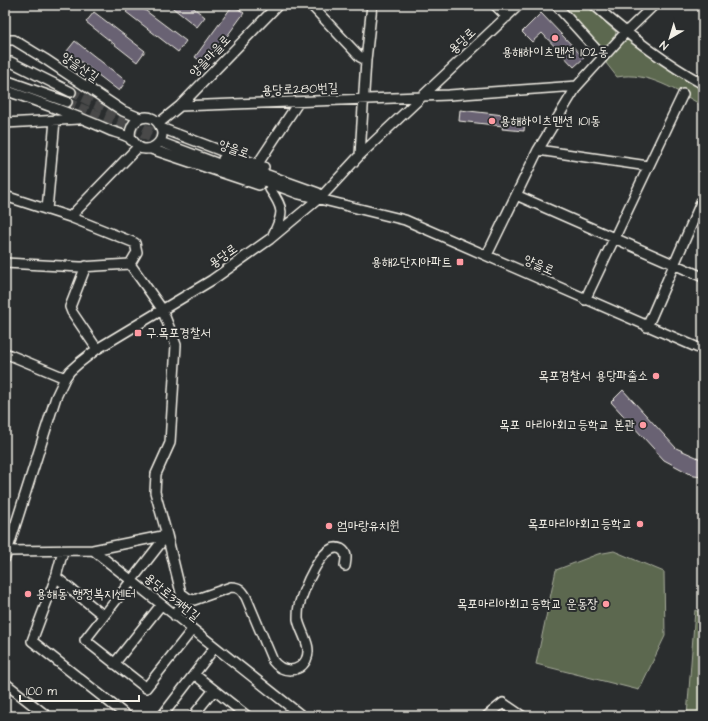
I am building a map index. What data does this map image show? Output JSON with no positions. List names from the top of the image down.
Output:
{
  "streets": {
    "street": [
      "용당로",
      "양을마을로",
      "양을산길",
      "용당로280번길",
      "양을로",
      "용당로331번길"
    ]
  },
  "crossings": [
    ["용당로", "용당로280번길"],
    ["용당로", "양을로"],
    ["양을마을로", "양을산길"],
    ["양을마을로", "용당로280번길"]
  ],
  "places": {
    "other": [
      "용해하이츠맨션 102동",
      "용해하이츠맨션 101동",
      "목포경찰서 용당파출소",
      "목포 마리아회고등학교 본관",
      "목포마리아회고등학교",
      "엄마랑유치원",
      "용해동 행정복지센터",
      "목포마리아회고등학교 운동장"
    ],
    "transit": ["용해2단지아파트", "구.목포경찰서"]
  },
  "scale_bar": "100 m",
  "north": "bottom left"
}
